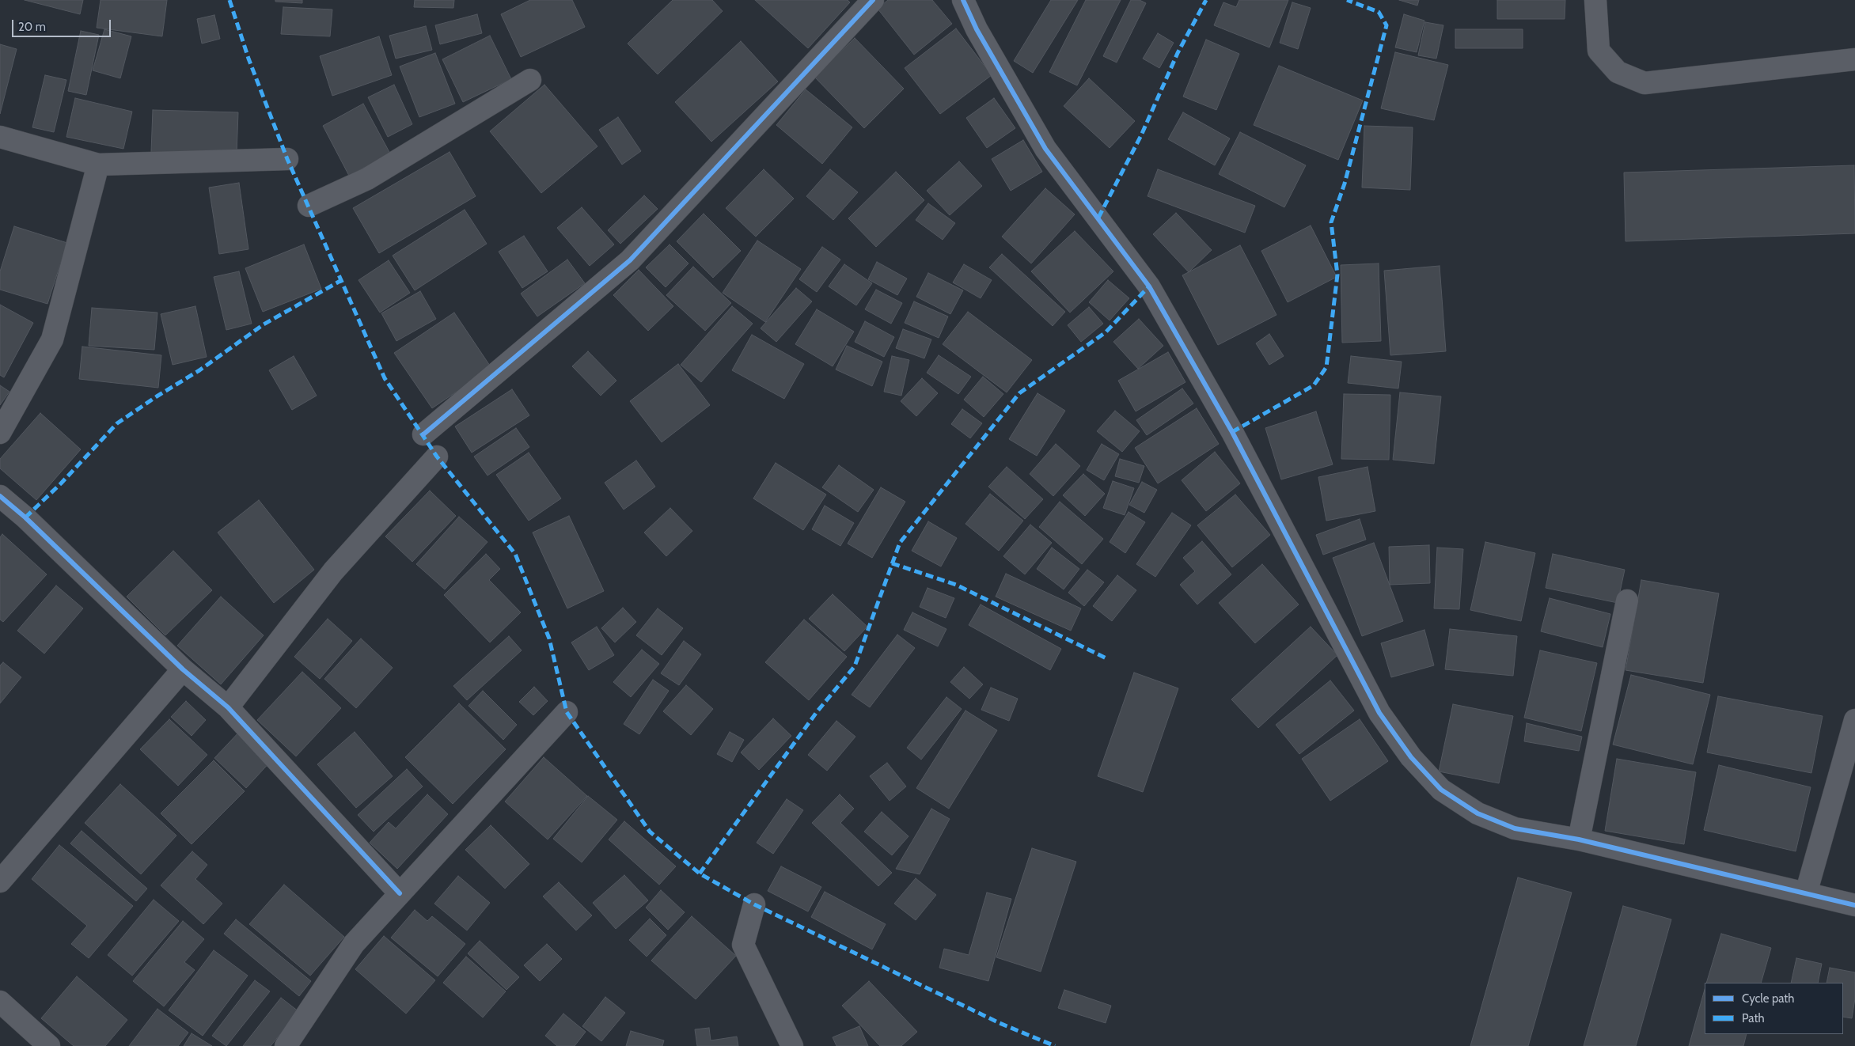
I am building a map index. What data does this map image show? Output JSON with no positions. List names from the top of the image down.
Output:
{
  "legend": ["Cycle path", "Path"],
  "scale_bar": "20 m"
}
